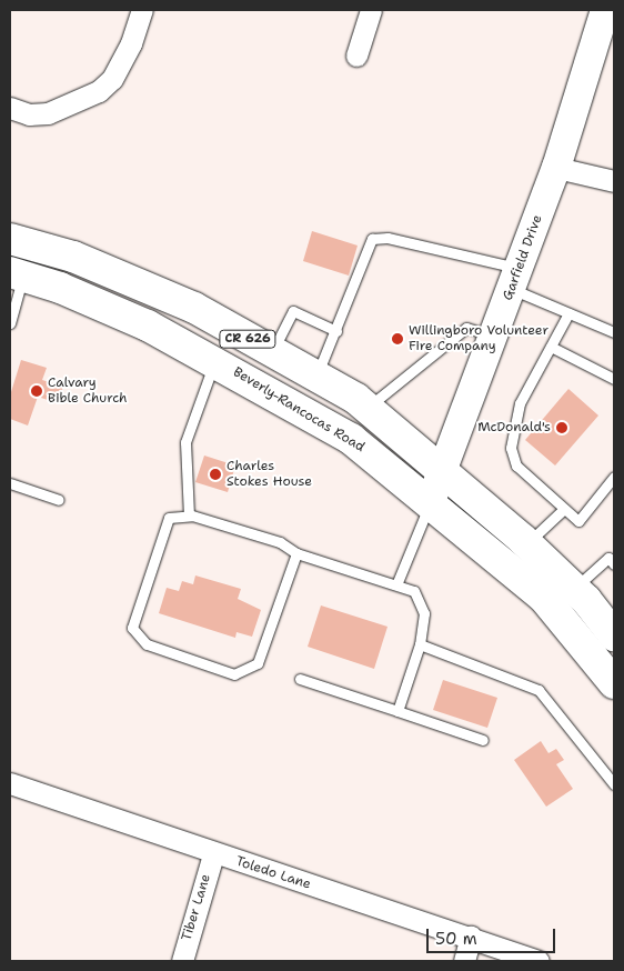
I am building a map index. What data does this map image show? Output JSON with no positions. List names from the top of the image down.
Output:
{
  "streets": {
    "main road": ["CR 626", "Beverly-Rancocas Road"],
    "street": ["Garfield Drive", "Toledo Lane", "Tiber Lane"]
  },
  "crossings": [
    ["Garfield Drive", "CR 626"],
    ["Garfield Drive", "Beverly-Rancocas Road"],
    ["CR 626", "Beverly-Rancocas Road"],
    ["Toledo Lane", "Tiber Lane"]
  ],
  "places": [
    "Willingboro Volunteer Fire Company",
    "Calvary Bible Church",
    "McDonald's",
    "Charles Stokes House"
  ],
  "scale_bar": "50 m"
}
